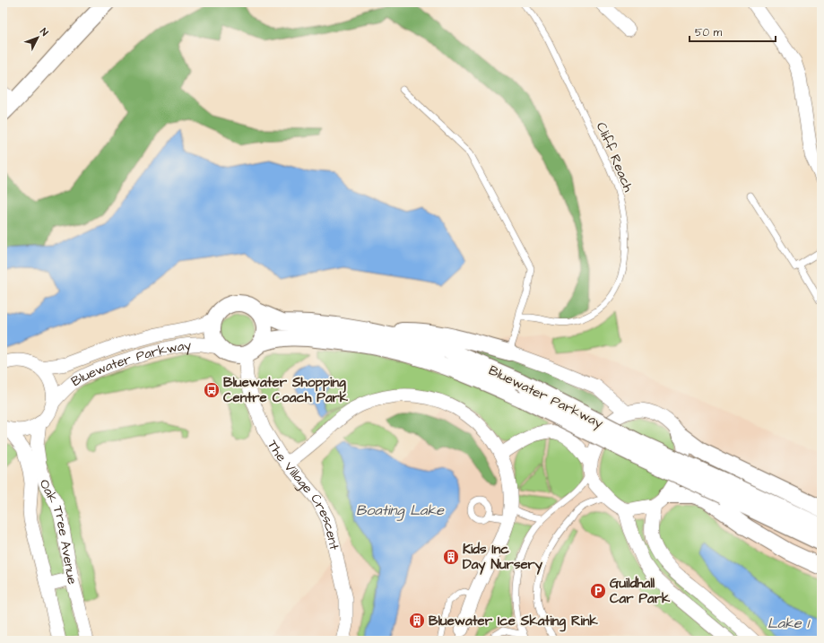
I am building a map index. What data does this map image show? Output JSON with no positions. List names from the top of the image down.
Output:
{
  "streets": {
    "street": ["Bluewater Parkway", "The Village Crescent", "Oak Tree Avenue"],
    "lane": ["Cliff Reach"]
  },
  "crossings": [
    ["Bluewater Parkway", "The Village Crescent"],
    ["Bluewater Parkway", "Oak Tree Avenue"]
  ],
  "water": ["Boating Lake", "Lake 1"],
  "places": {
    "bus stop": ["Bluewater Shopping Centre Coach Park"],
    "building": ["Kids Inc Day Nursery", "Bluewater Ice Skating Rink"],
    "parking": ["Guildhall Car Park"]
  },
  "scale_bar": "50 m",
  "north": "top right"
}
